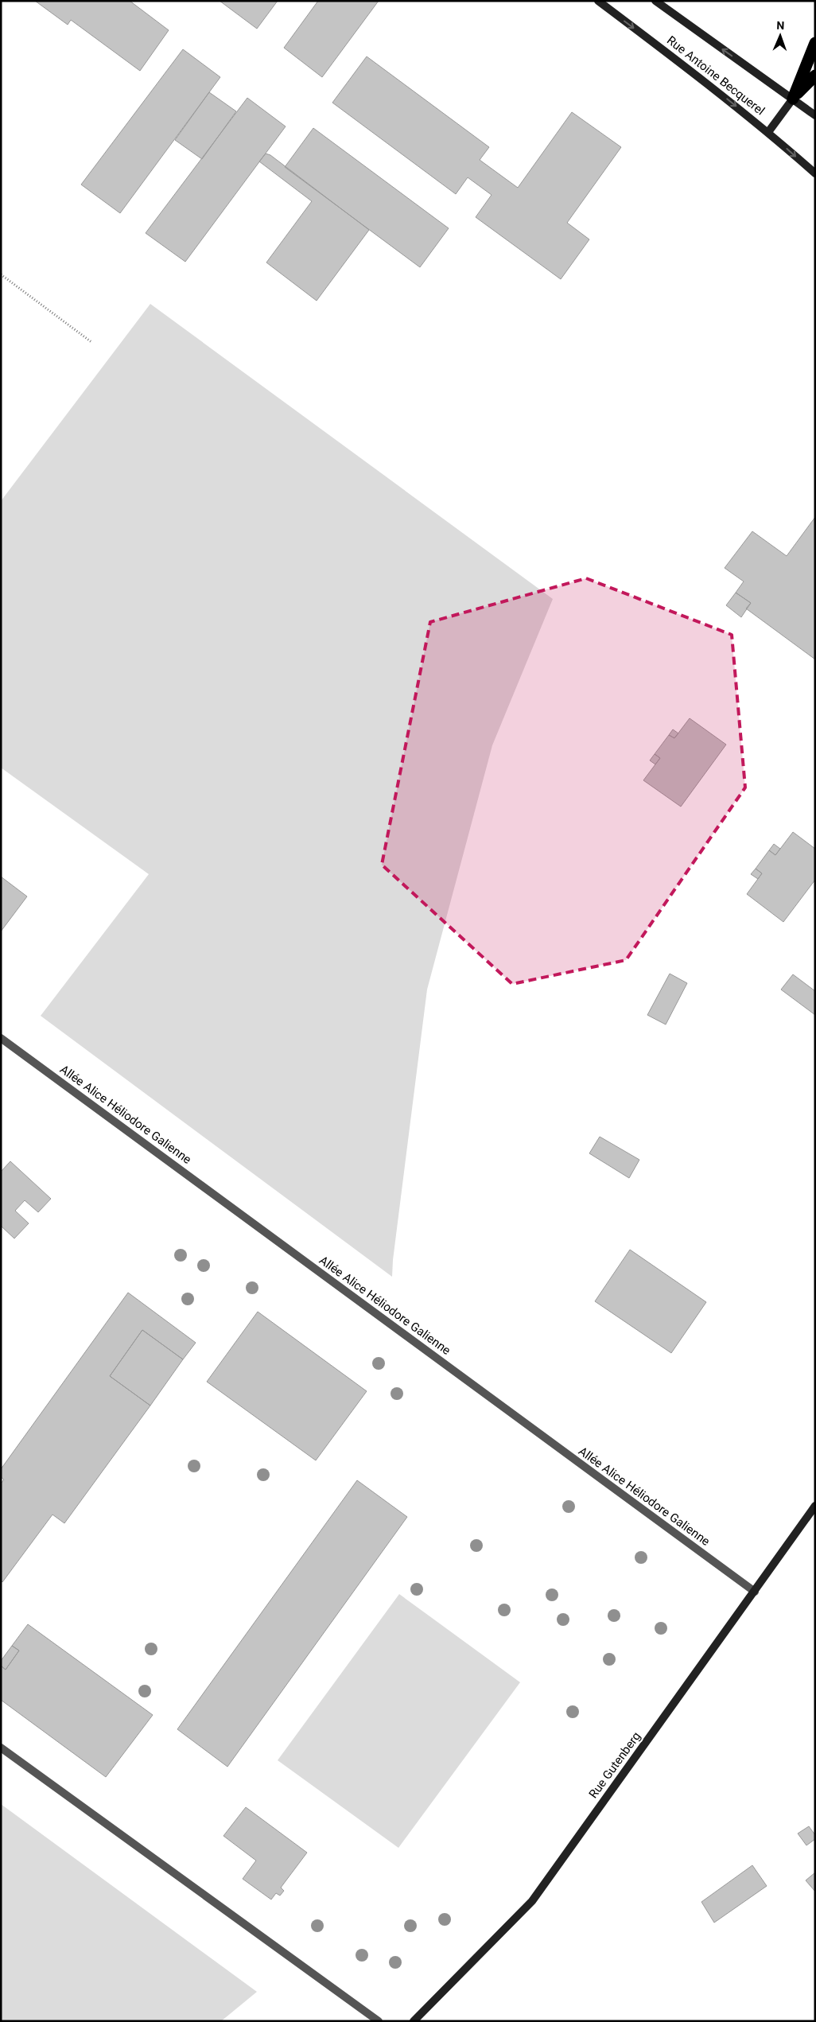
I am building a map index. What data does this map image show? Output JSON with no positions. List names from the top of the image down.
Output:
{
  "streets": {
    "street": ["Rue Antoine Becquerel", "Allée Alice Héliodore Galienne", "Rue Gutenberg"]
  },
  "crossings": [
    ["Allée Alice Héliodore Galienne", "Rue Gutenberg"]
  ],
  "north": "top"
}
